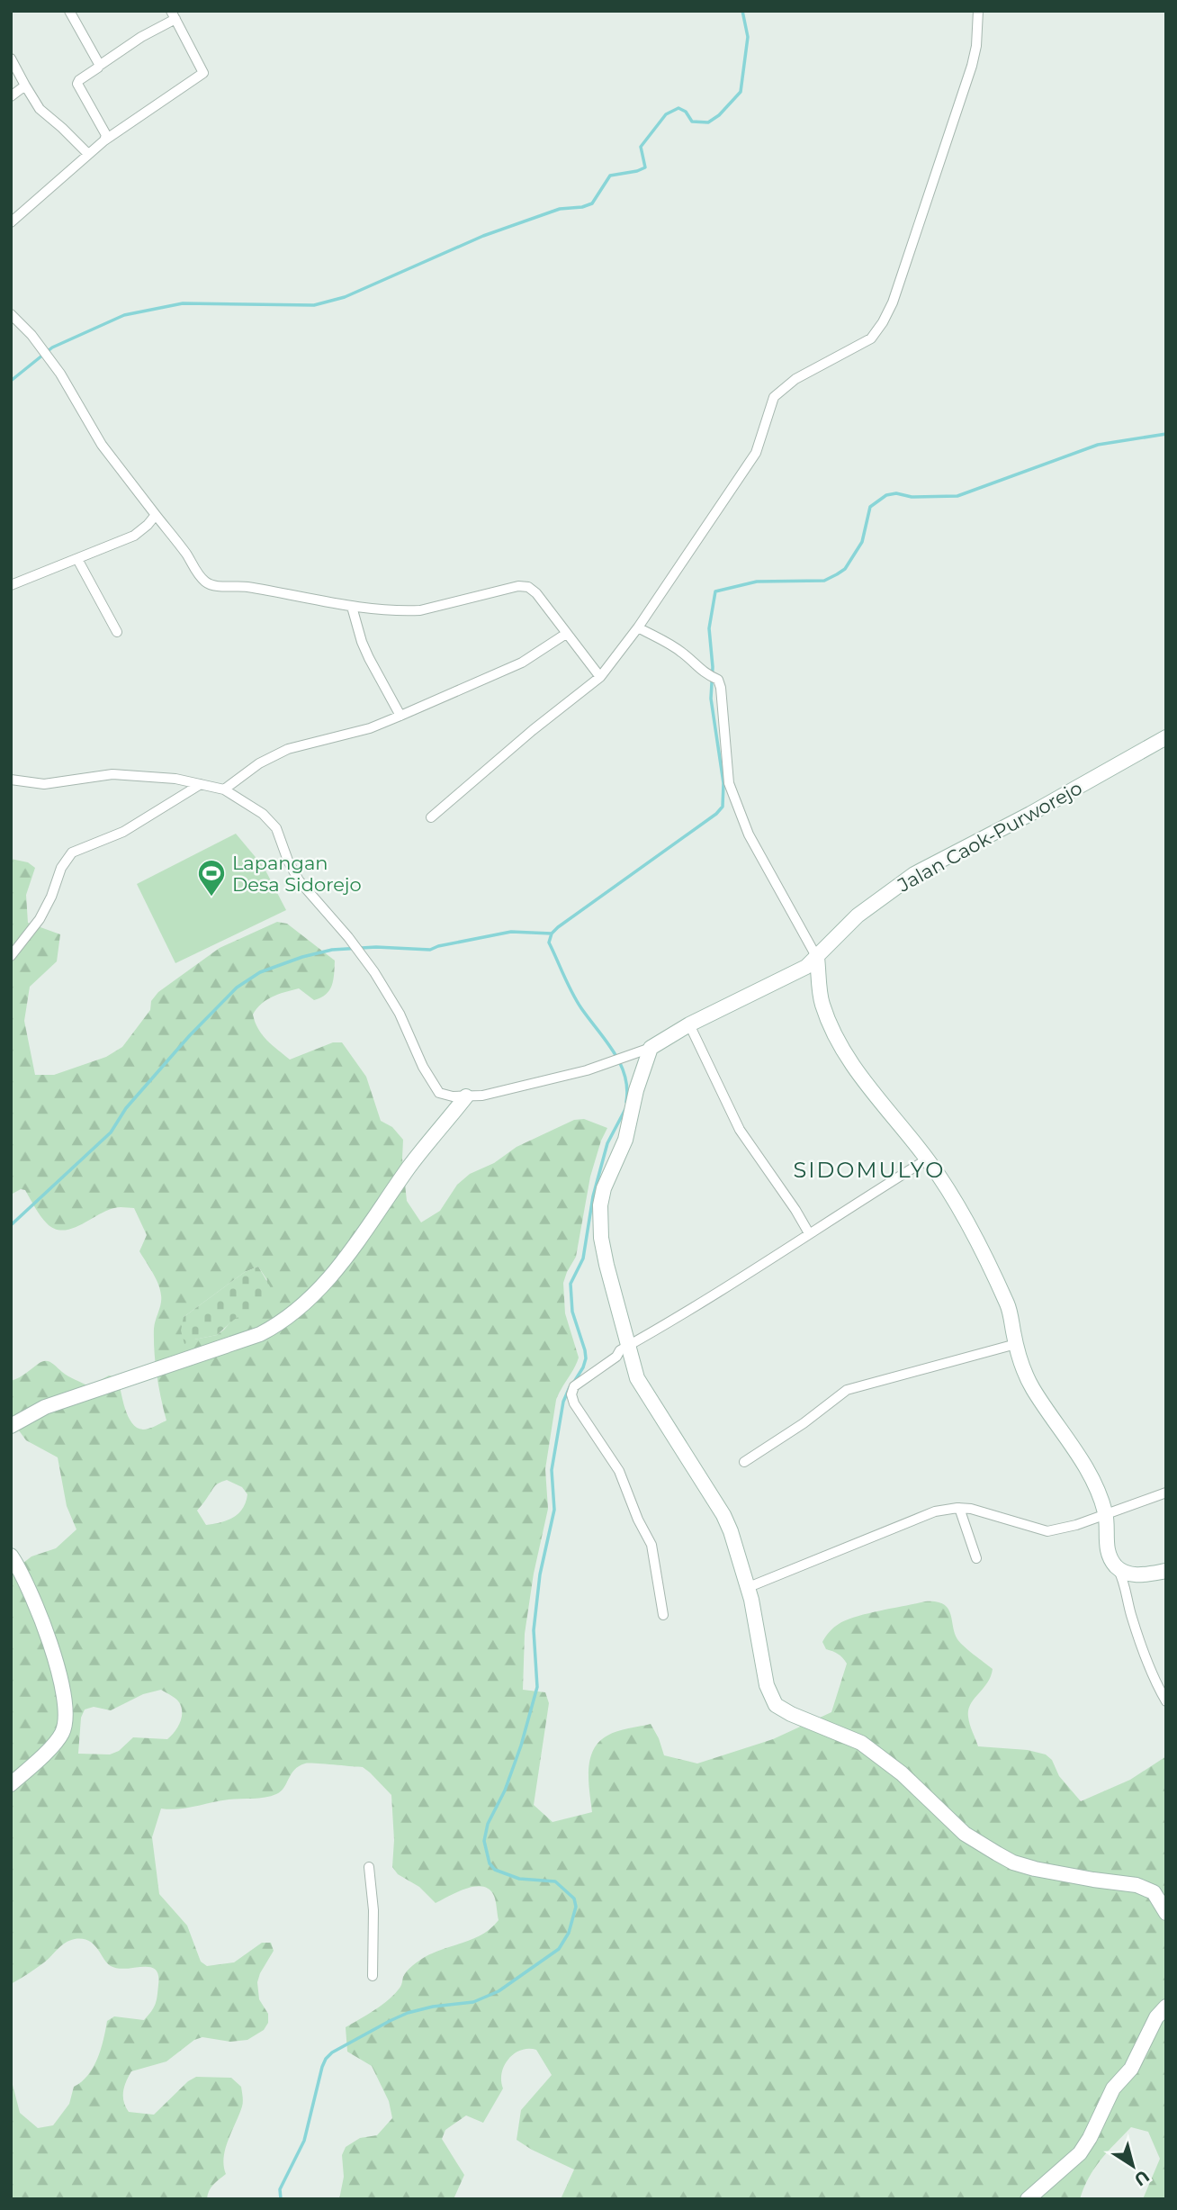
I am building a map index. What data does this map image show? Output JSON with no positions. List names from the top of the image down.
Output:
{
  "streets": {
    "street": ["Jalan Caok-Purworejo"]
  },
  "districts": ["SIDOMULYO"],
  "places": {
    "sports": ["Lapangan Desa Sidorejo"]
  },
  "north": "bottom right"
}
